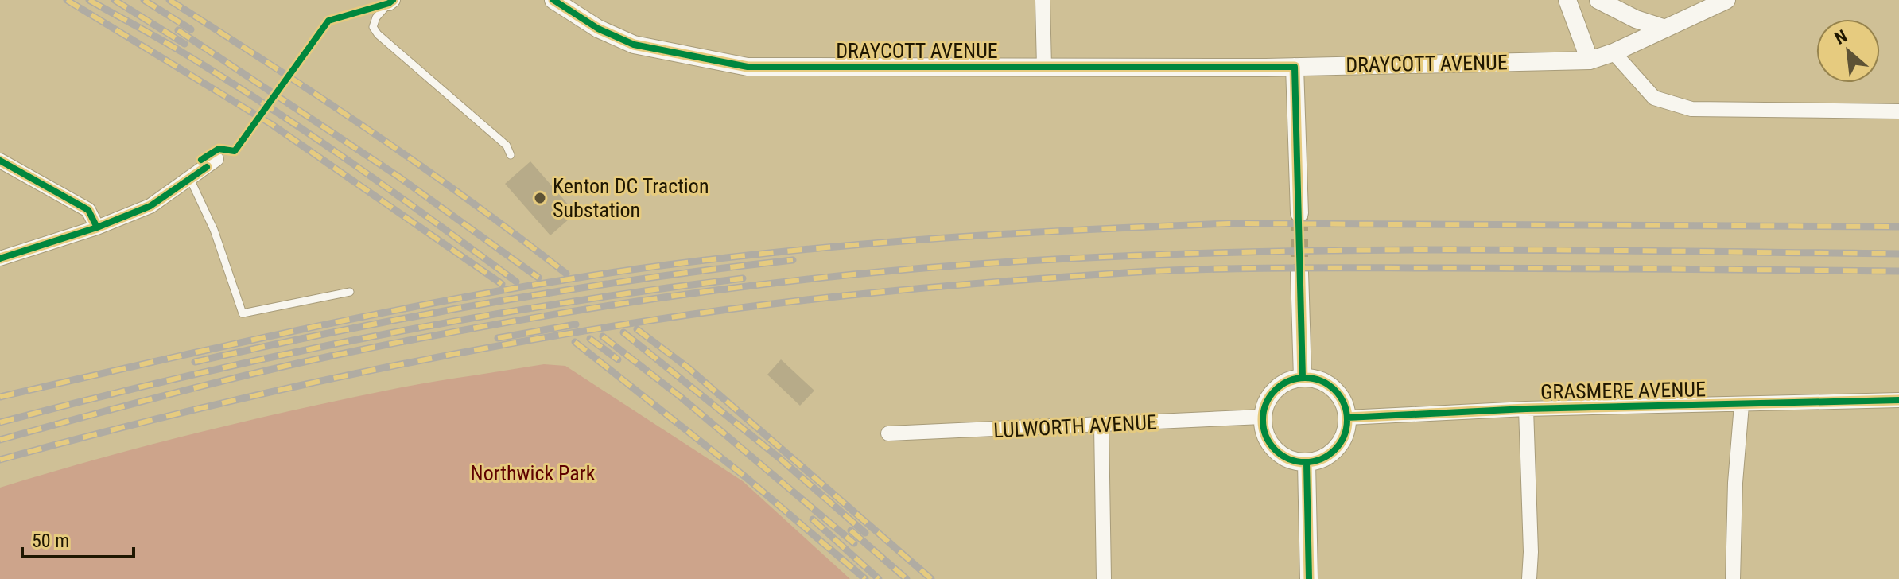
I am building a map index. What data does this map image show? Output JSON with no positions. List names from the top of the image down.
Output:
{
  "streets": {
    "street": ["DRAYCOTT AVENUE", "GRASMERE AVENUE", "LULWORTH AVENUE"]
  },
  "crossings": [
    ["GRASMERE AVENUE", "LULWORTH AVENUE"]
  ],
  "parks": ["Northwick Park"],
  "places": ["Kenton DC Traction Substation"],
  "scale_bar": "50 m",
  "north": "top left"
}
